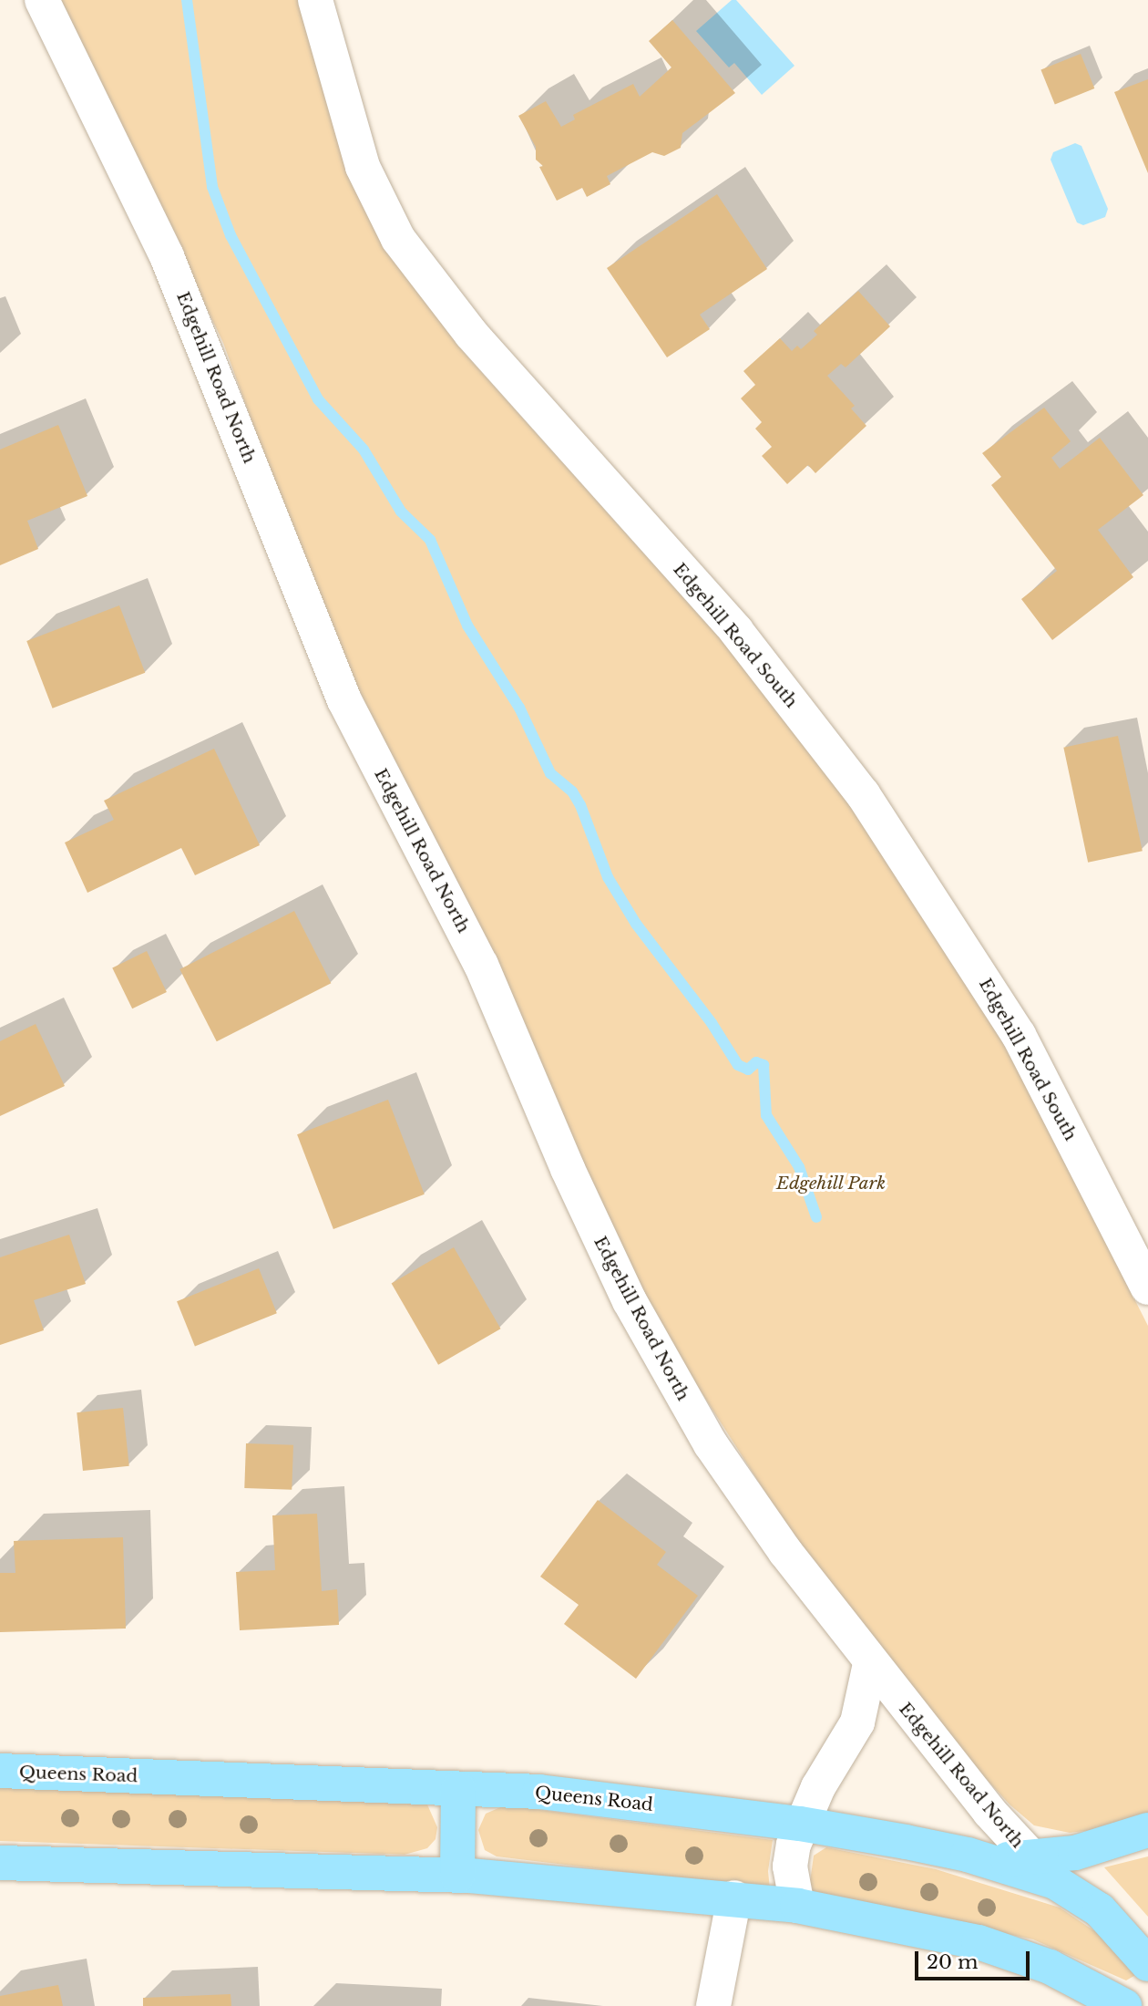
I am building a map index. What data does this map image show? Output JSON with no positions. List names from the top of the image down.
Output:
{
  "streets": {
    "main road": ["Queens Road"],
    "street": ["Edgehill Road North", "Edgehill Road South"]
  },
  "crossings": [
    ["Edgehill Road North", "Queens Road"]
  ],
  "parks": ["Edgehill Park"],
  "scale_bar": "20 m"
}
